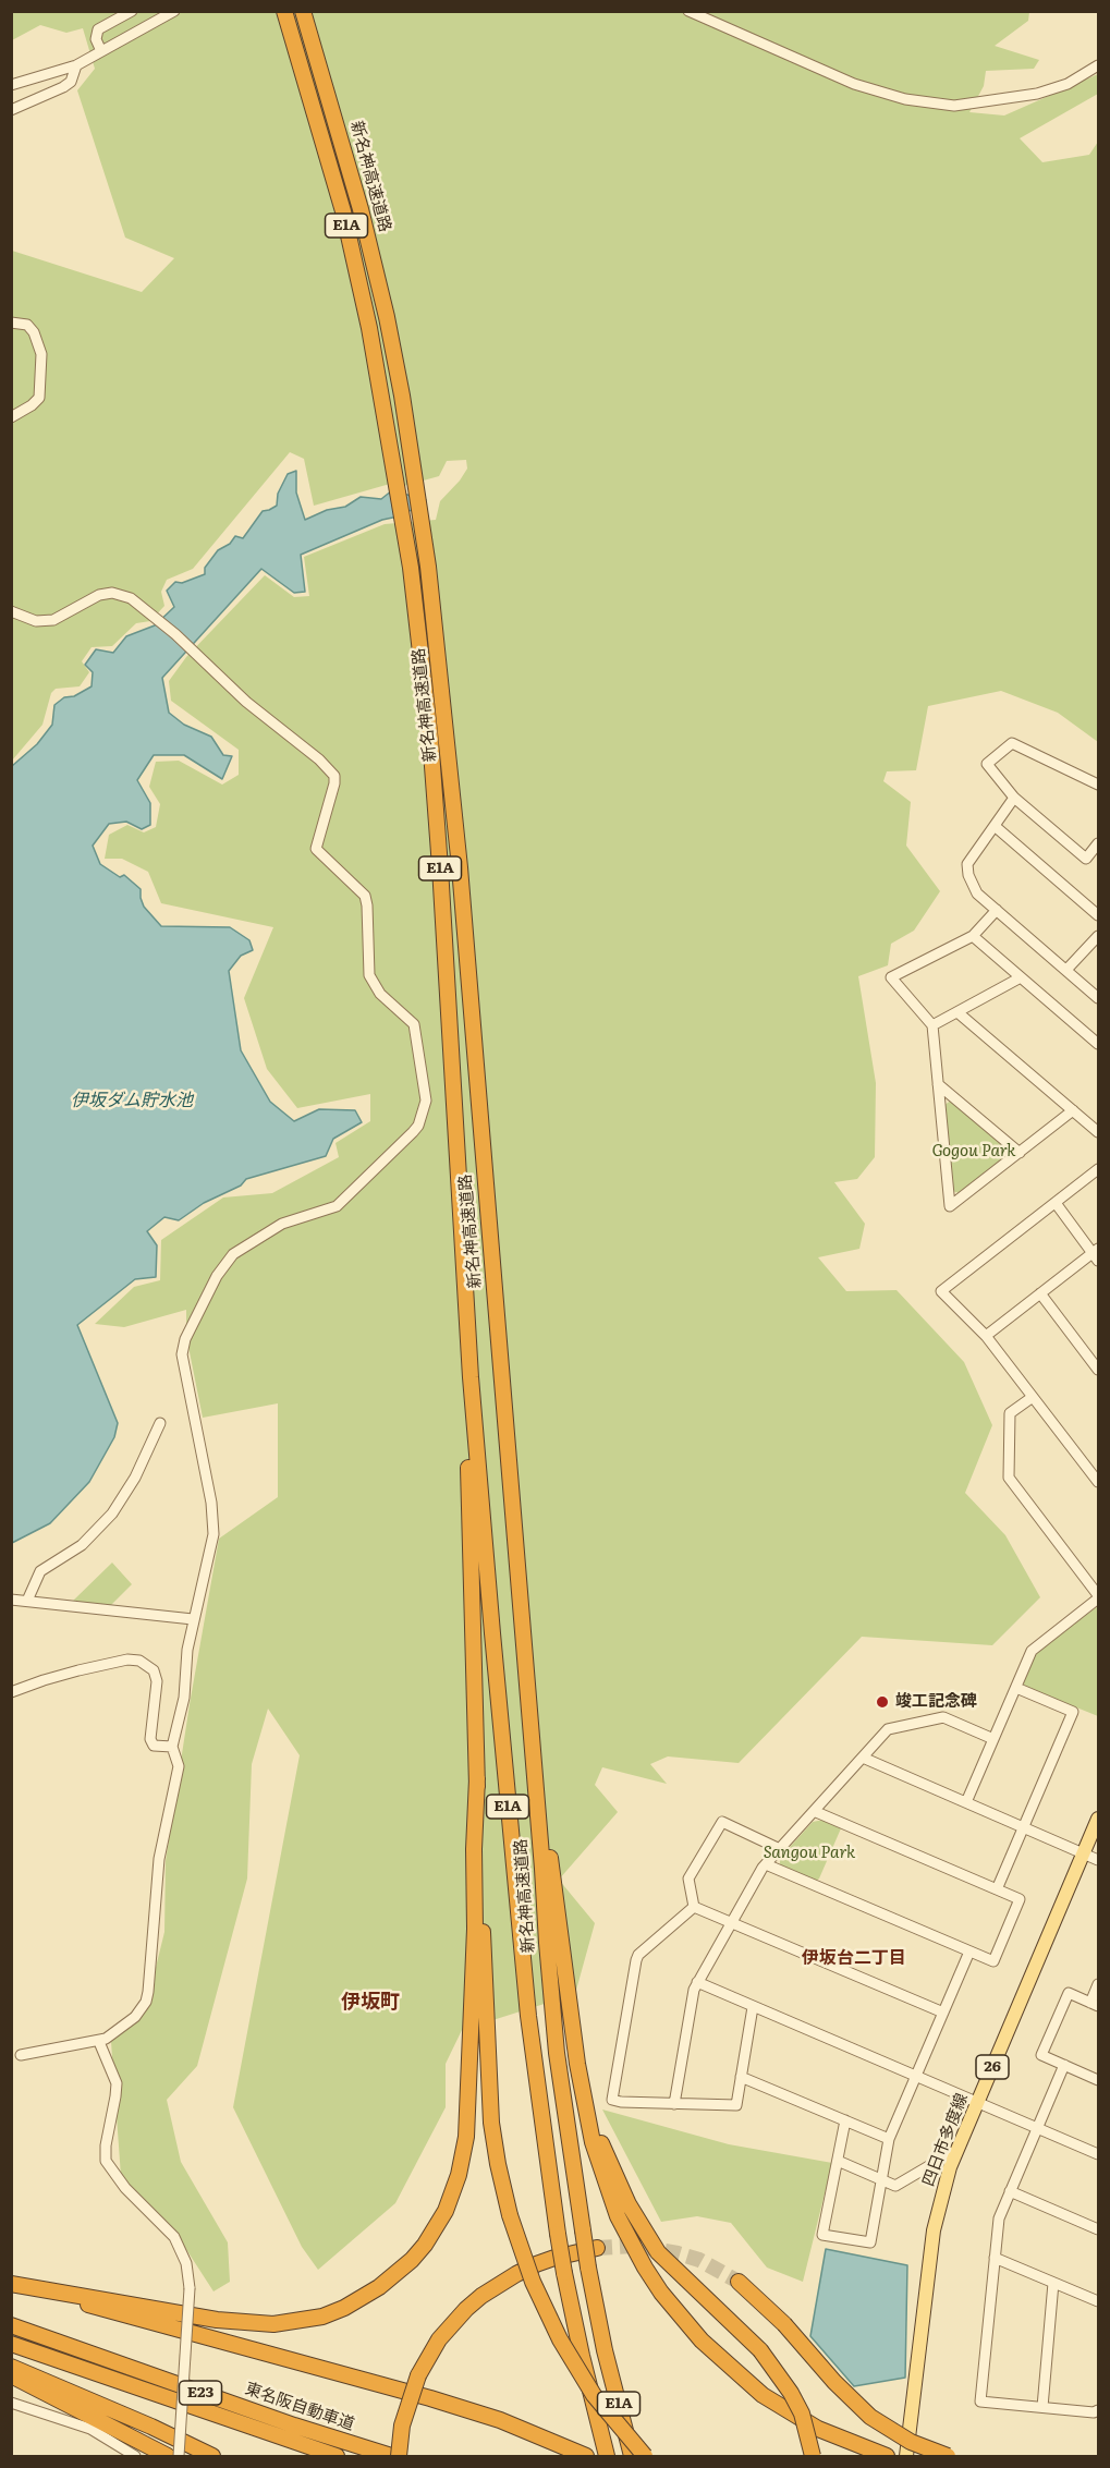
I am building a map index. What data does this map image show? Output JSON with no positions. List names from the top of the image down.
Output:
{
  "streets": {
    "highway": [
      "新名神高速道路",
      "E1A",
      "E23",
      "東名阪自動車道"
    ],
    "main road": ["26", "四日市多度線"]
  },
  "districts": ["伊坂台二丁目", "伊坂町"],
  "water": ["伊坂ダム貯水池"],
  "parks": ["Gogou Park", "Sangou Park"],
  "places": ["竣工記念碑"]
}
